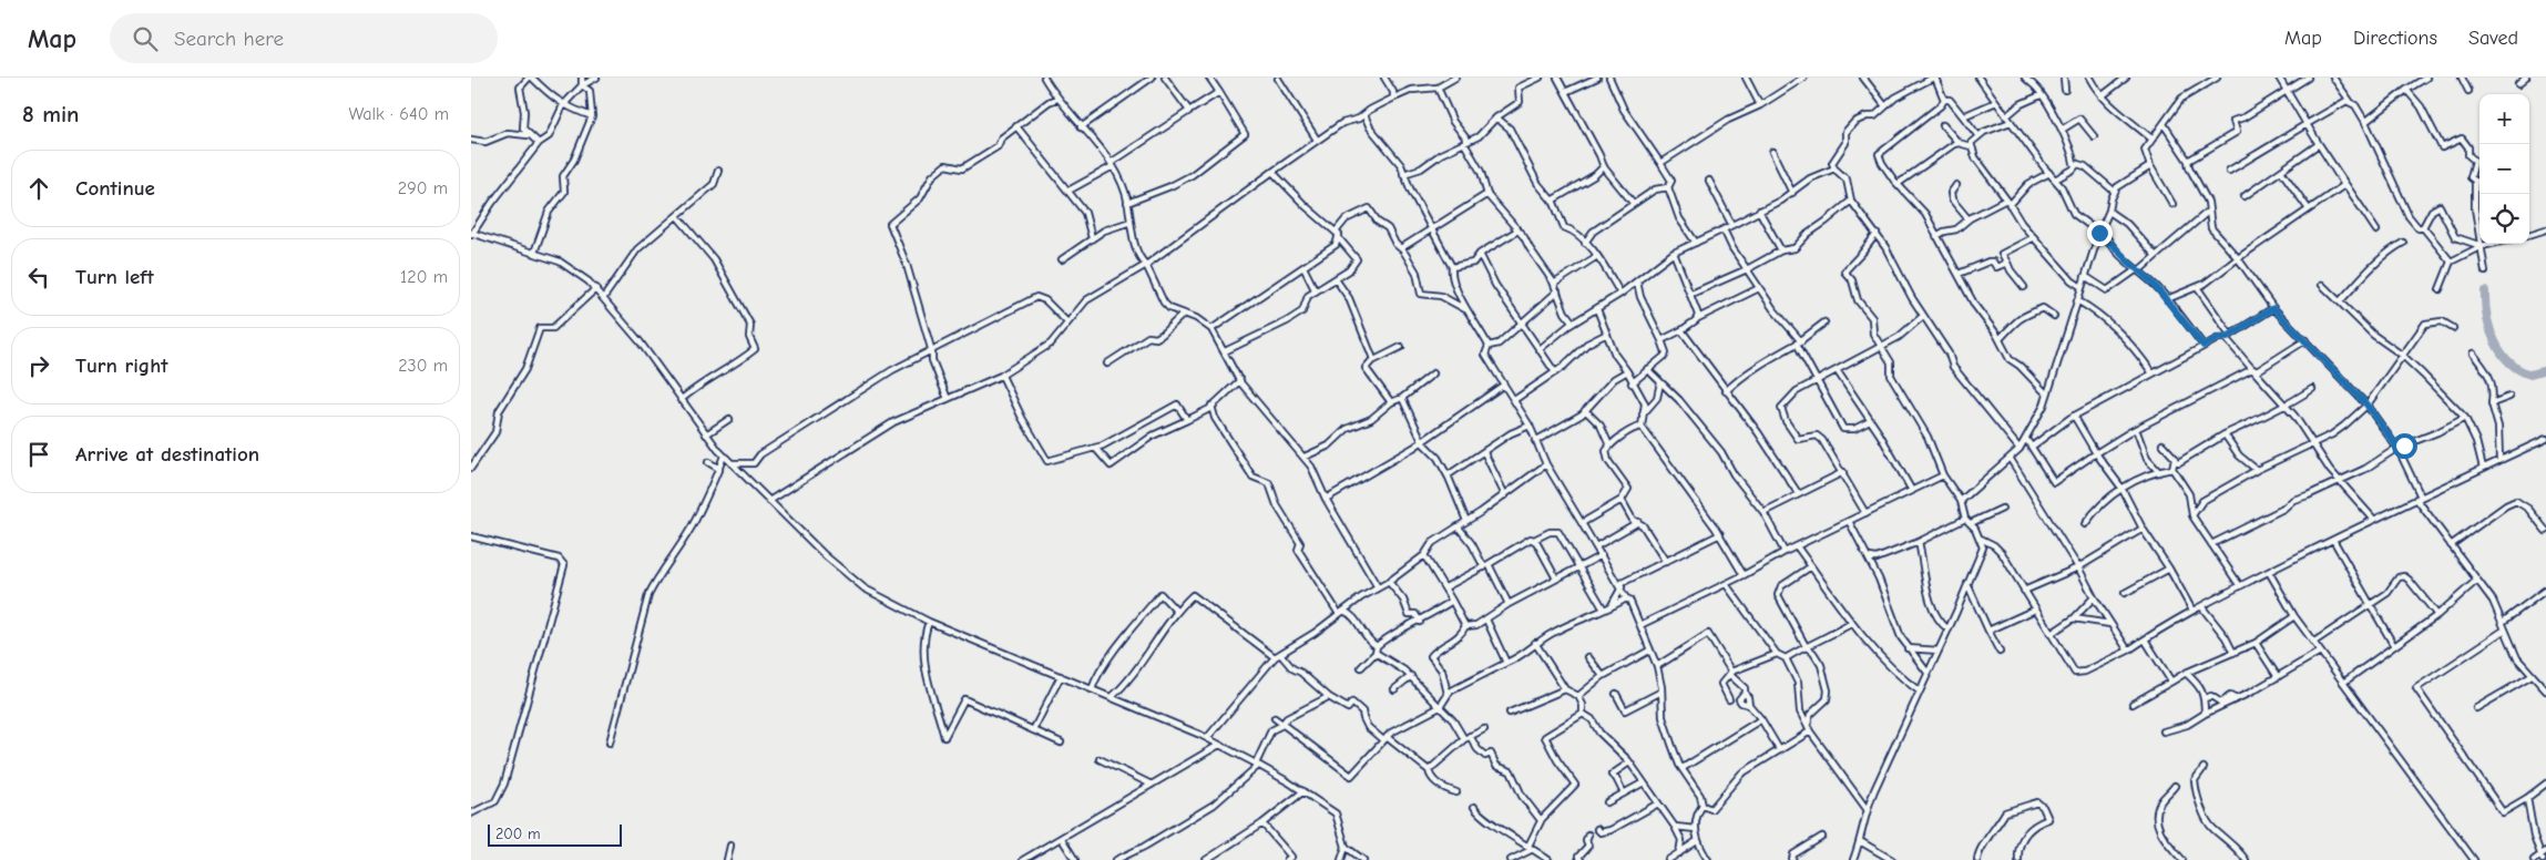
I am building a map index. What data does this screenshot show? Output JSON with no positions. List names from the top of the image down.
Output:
{
  "scale_bar": "200 m",
  "page": {
    "header": "Map",
    "search": "Search here",
    "nav": ["Map", "Directions", "Saved"],
    "heading": ["8 min", "Walk · 640 m"],
    "map_buttons": ["+", "−"],
    "list": [
      ["Continue", "290 m"],
      ["Turn left", "120 m"],
      ["Turn right", "230 m"],
      "Arrive at destination"
    ],
    "scale": "200 m"
  }
}
